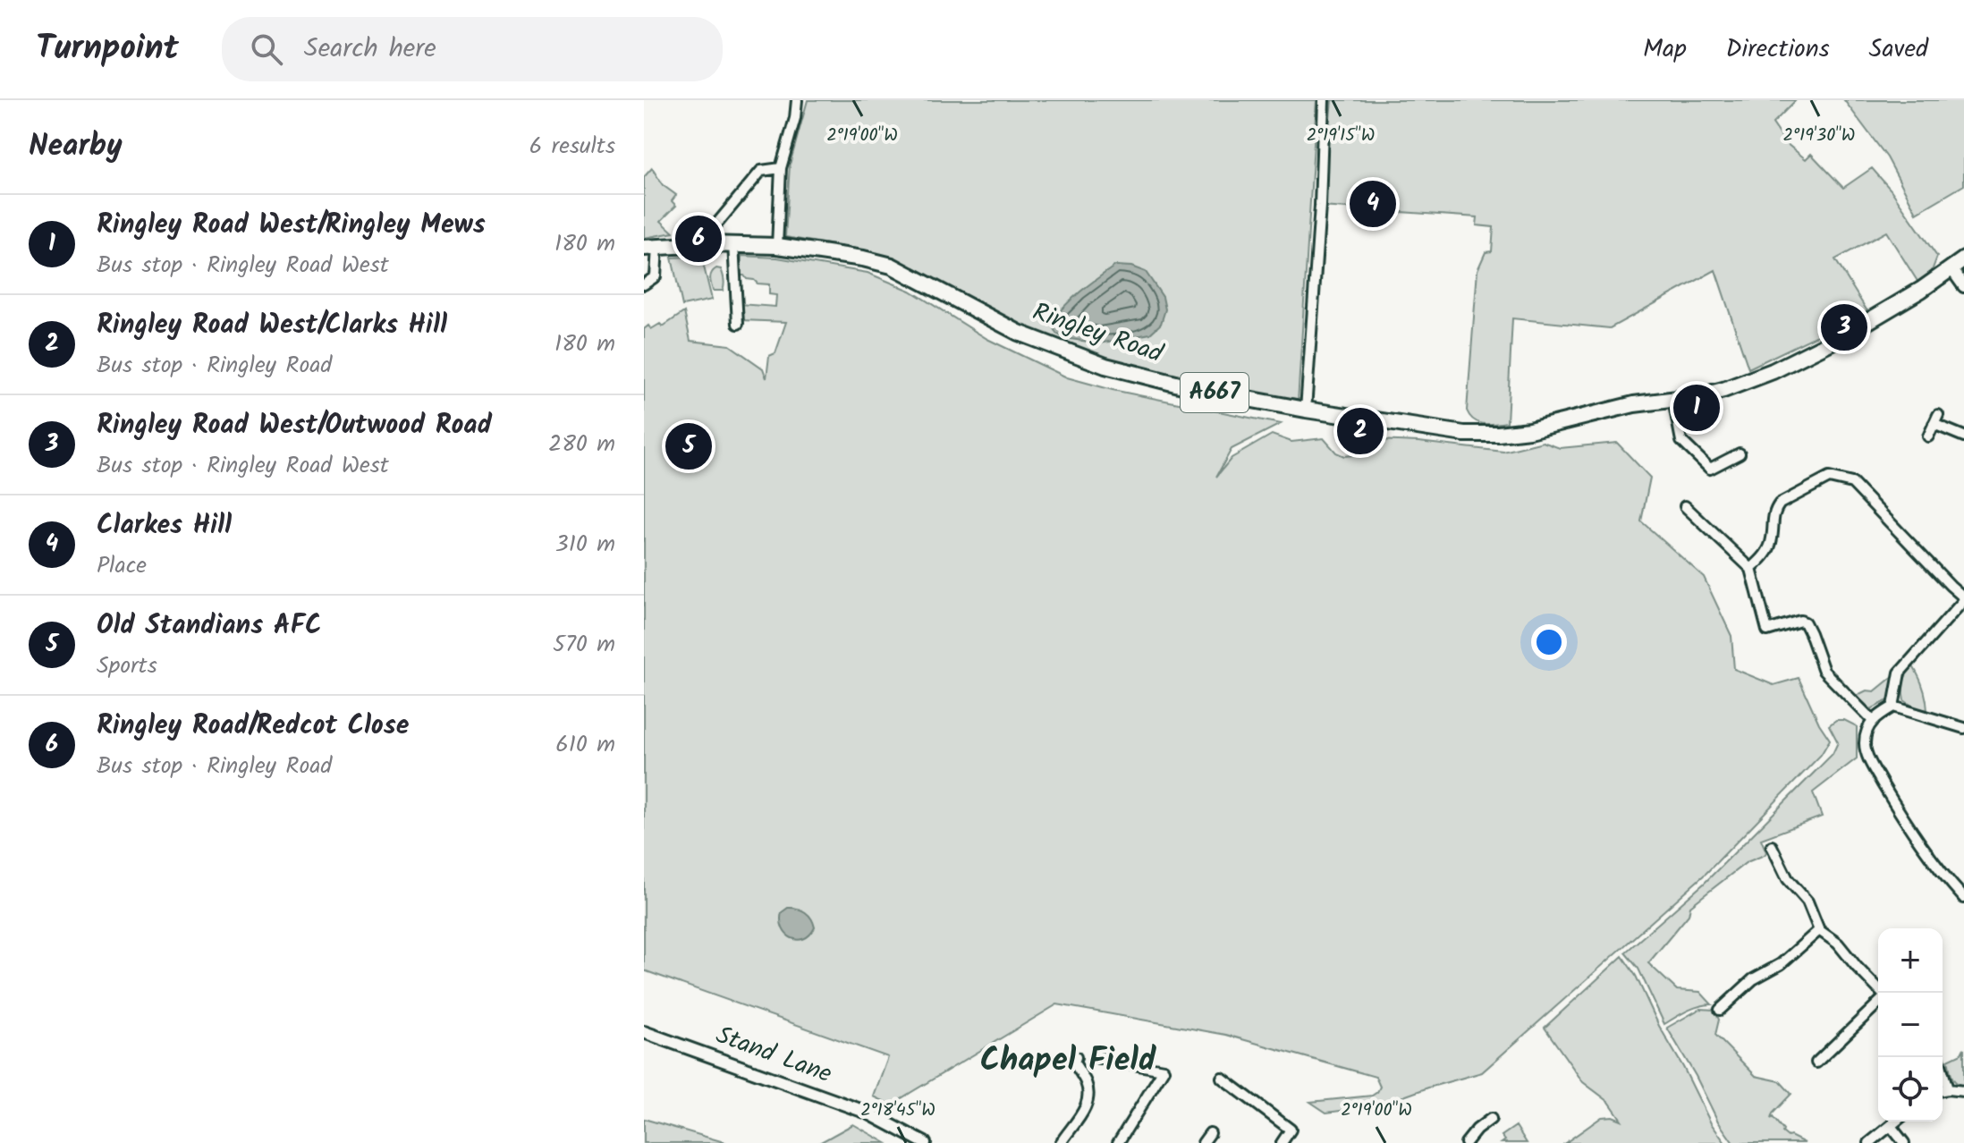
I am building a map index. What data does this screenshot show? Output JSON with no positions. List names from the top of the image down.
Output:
{
  "streets": {
    "main road": ["Ringley Road", "A667"],
    "street": ["Stand Lane"]
  },
  "crossings": [
    ["Ringley Road", "A667"]
  ],
  "districts": ["Chapel Field"],
  "page": {
    "header": "Turnpoint",
    "search": "Search here",
    "nav": ["Map", "Directions", "Saved"],
    "heading": ["Nearby", "6 results"],
    "pins": [
      "4",
      "6",
      "3",
      "1",
      "2",
      "5"
    ],
    "list": [
      {
        "mark": "1",
        "name": "Ringley Road West/Ringley Mews",
        "note": "Bus stop · Ringley Road West",
        "value": "180 m"
      },
      {
        "mark": "2",
        "name": "Ringley Road West/Clarks Hill",
        "note": "Bus stop · Ringley Road",
        "value": "180 m"
      },
      {
        "mark": "3",
        "name": "Ringley Road West/Outwood Road",
        "note": "Bus stop · Ringley Road West",
        "value": "280 m"
      },
      {
        "mark": "4",
        "name": "Clarkes Hill",
        "note": "Place",
        "value": "310 m"
      },
      {
        "mark": "5",
        "name": "Old Standians AFC",
        "note": "Sports",
        "value": "570 m"
      },
      {
        "mark": "6",
        "name": "Ringley Road/Redcot Close",
        "note": "Bus stop · Ringley Road",
        "value": "610 m"
      }
    ],
    "map_buttons": ["+", "−"]
  },
  "coordinates": [
    "2°19'00\"W",
    "2°19'15\"W",
    "2°19'30\"W",
    "2°18'45\"W"
  ]
}
